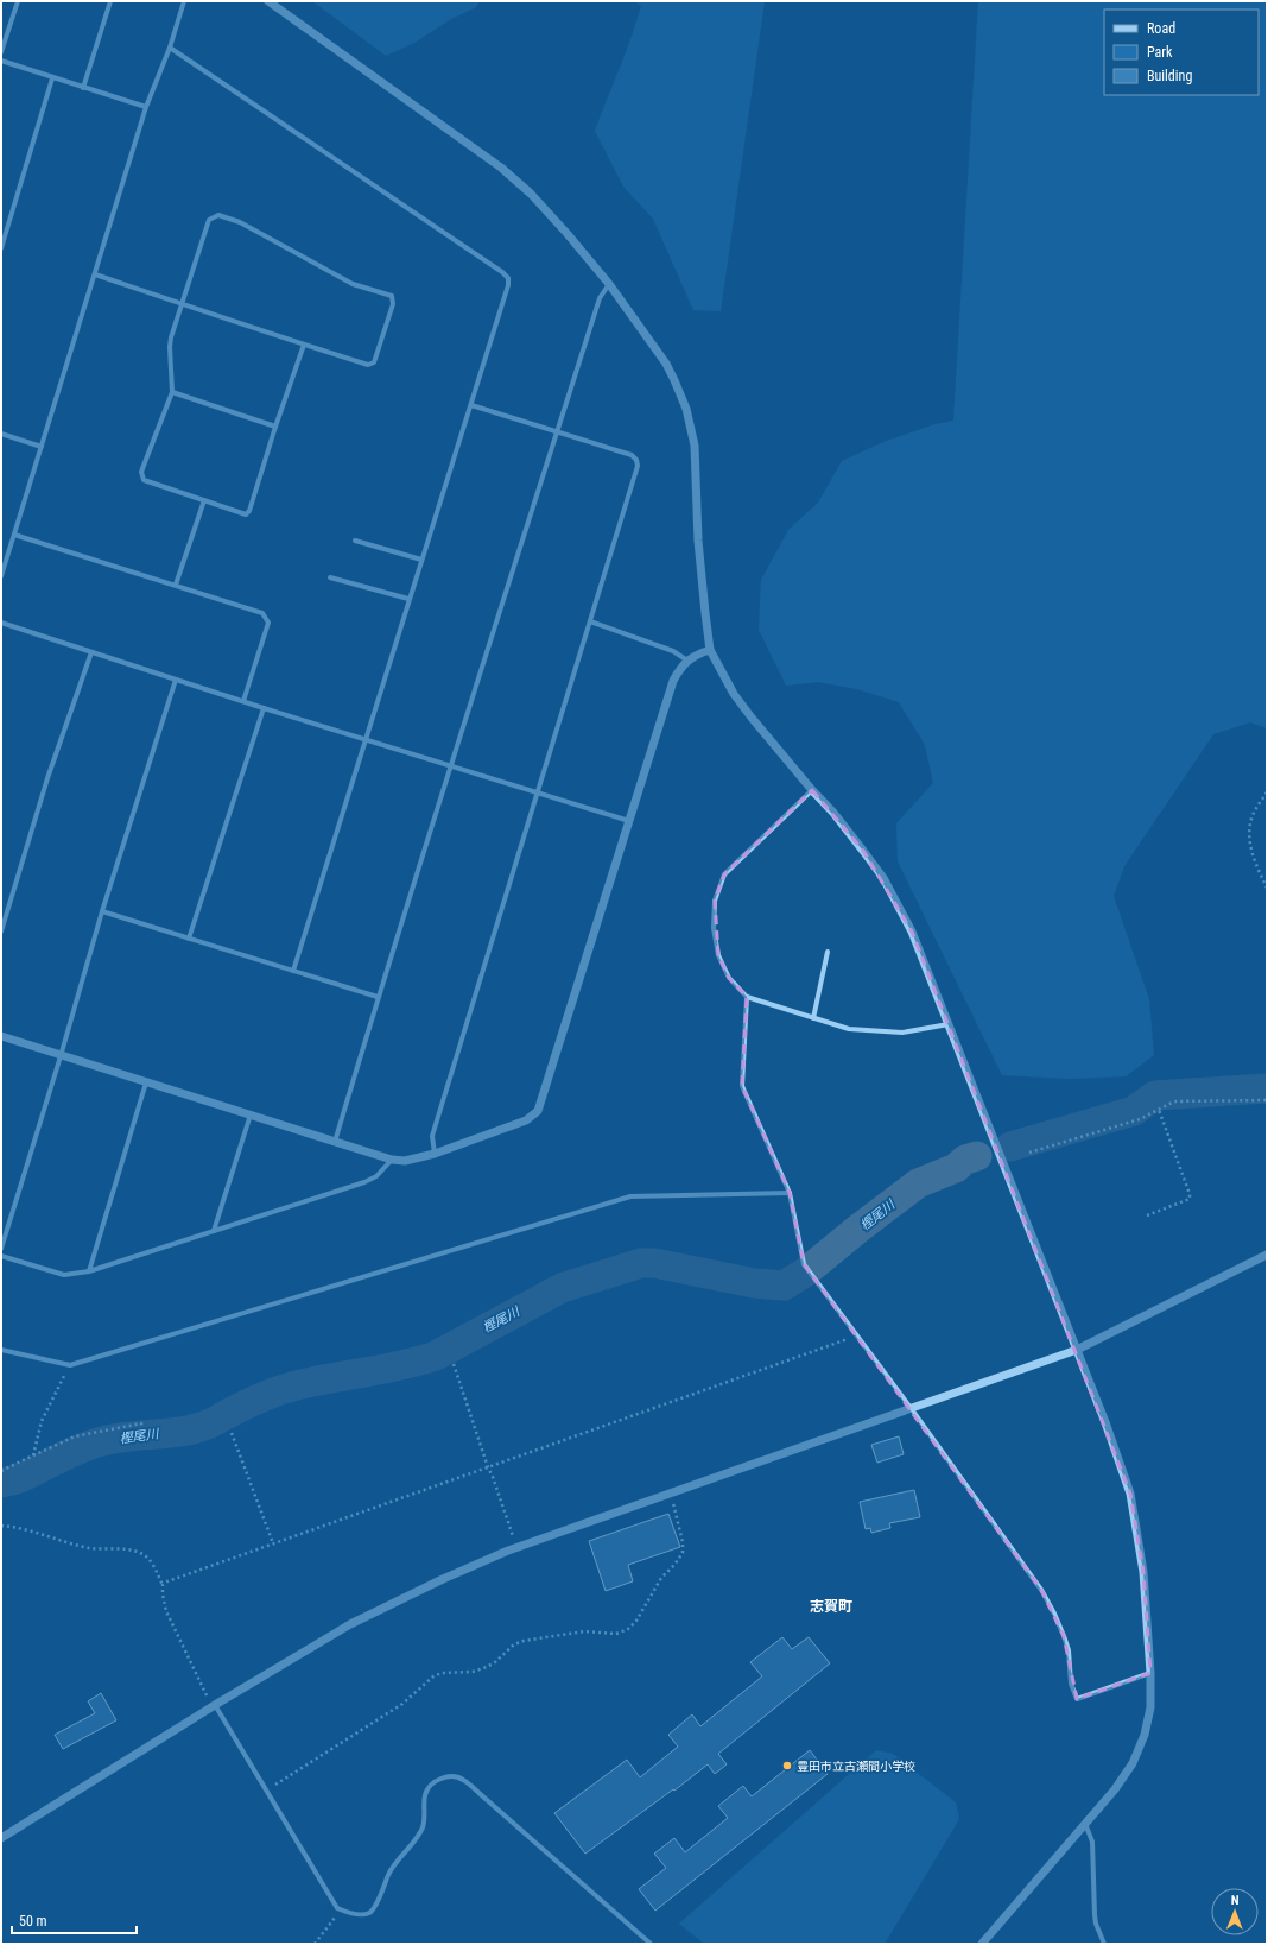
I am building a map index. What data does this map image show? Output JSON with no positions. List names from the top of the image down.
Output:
{
  "districts": ["志賀町"],
  "water": ["樫尾川"],
  "places": ["豊田市立古瀬間小学校"],
  "legend": ["Road", "Park", "Building"],
  "scale_bar": "50 m",
  "north": "top"
}
